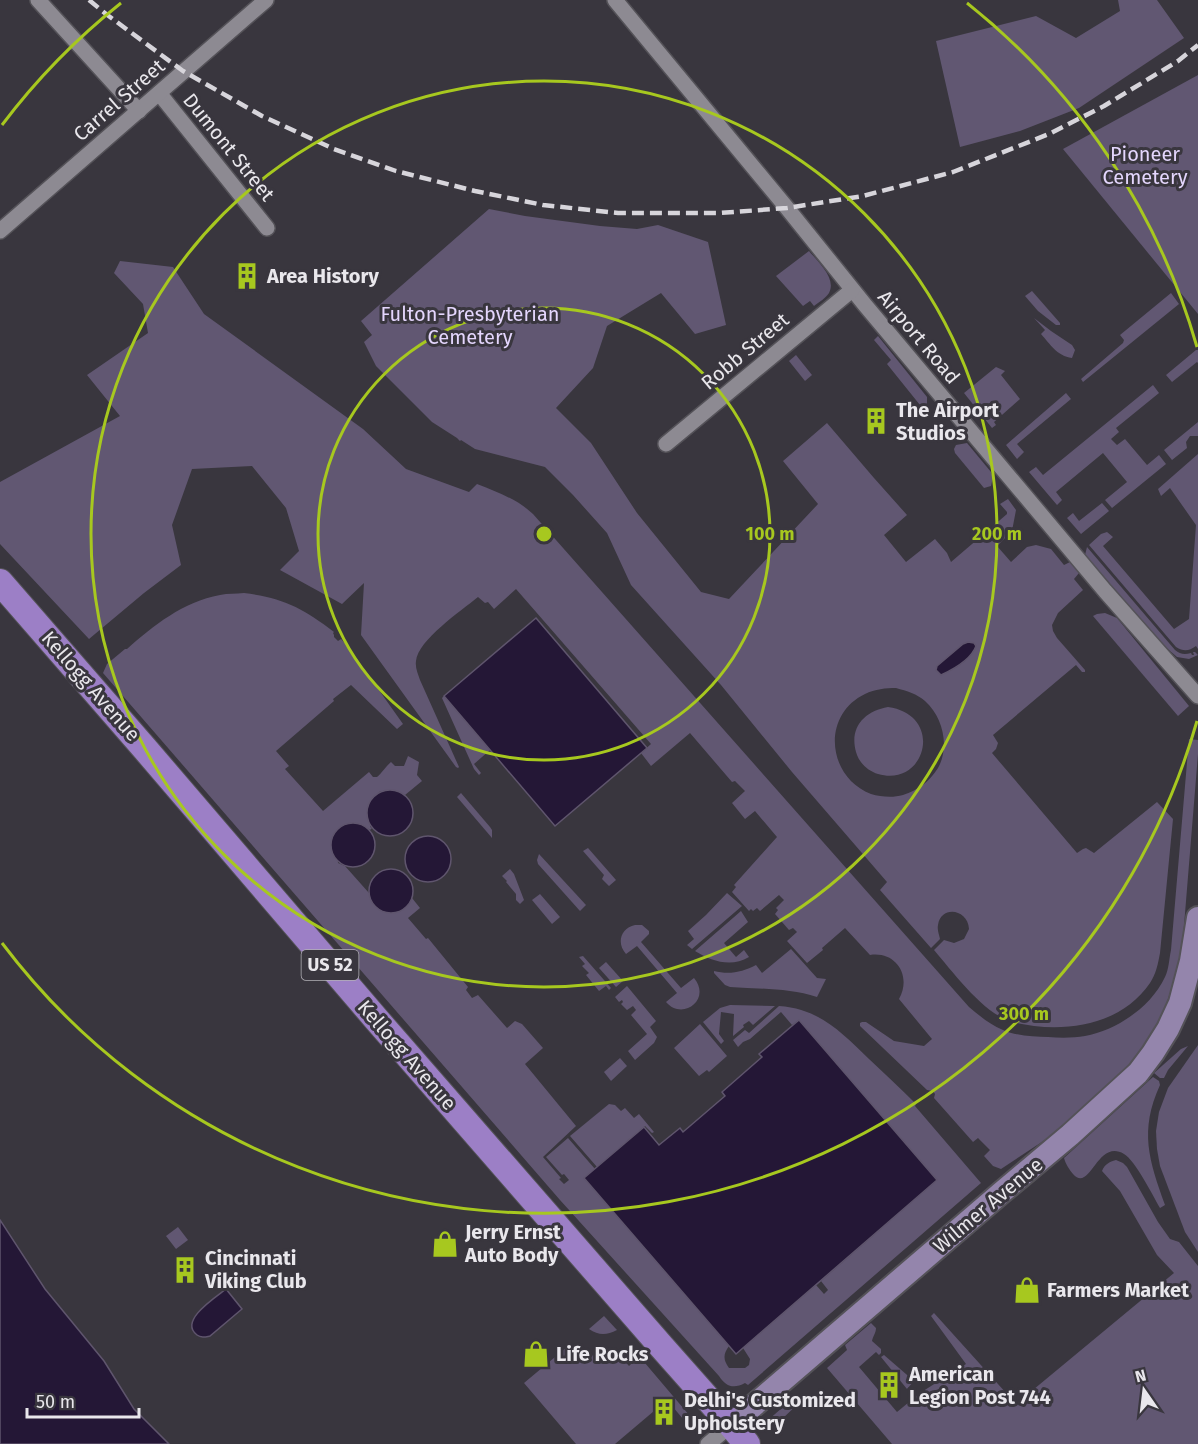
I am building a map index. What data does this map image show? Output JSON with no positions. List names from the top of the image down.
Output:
{
  "streets": {
    "main road": ["Kellogg Avenue", "US 52"],
    "street": [
      "Carrel Street",
      "Dumont Street",
      "Airport Road",
      "Robb Street",
      "Wilmer Avenue"
    ]
  },
  "crossings": [
    ["Carrel Street", "Dumont Street"],
    ["Airport Road", "Robb Street"],
    ["Kellogg Avenue", "Wilmer Avenue"]
  ],
  "parks": ["Pioneer Cemetery", "Fulton-Presbyterian Cemetery"],
  "places": {
    "building": [
      "Area History",
      "The Airport Studios",
      "Cincinnati Viking Club",
      "American Legion Post 744",
      "Delhi's Customized Upholstery"
    ],
    "shop": ["Jerry Ernst Auto Body", "Farmers Market", "Life Rocks"]
  },
  "scale_bar": "50 m",
  "north": "top",
  "rings": ["100 m", "200 m", "300 m"]
}
